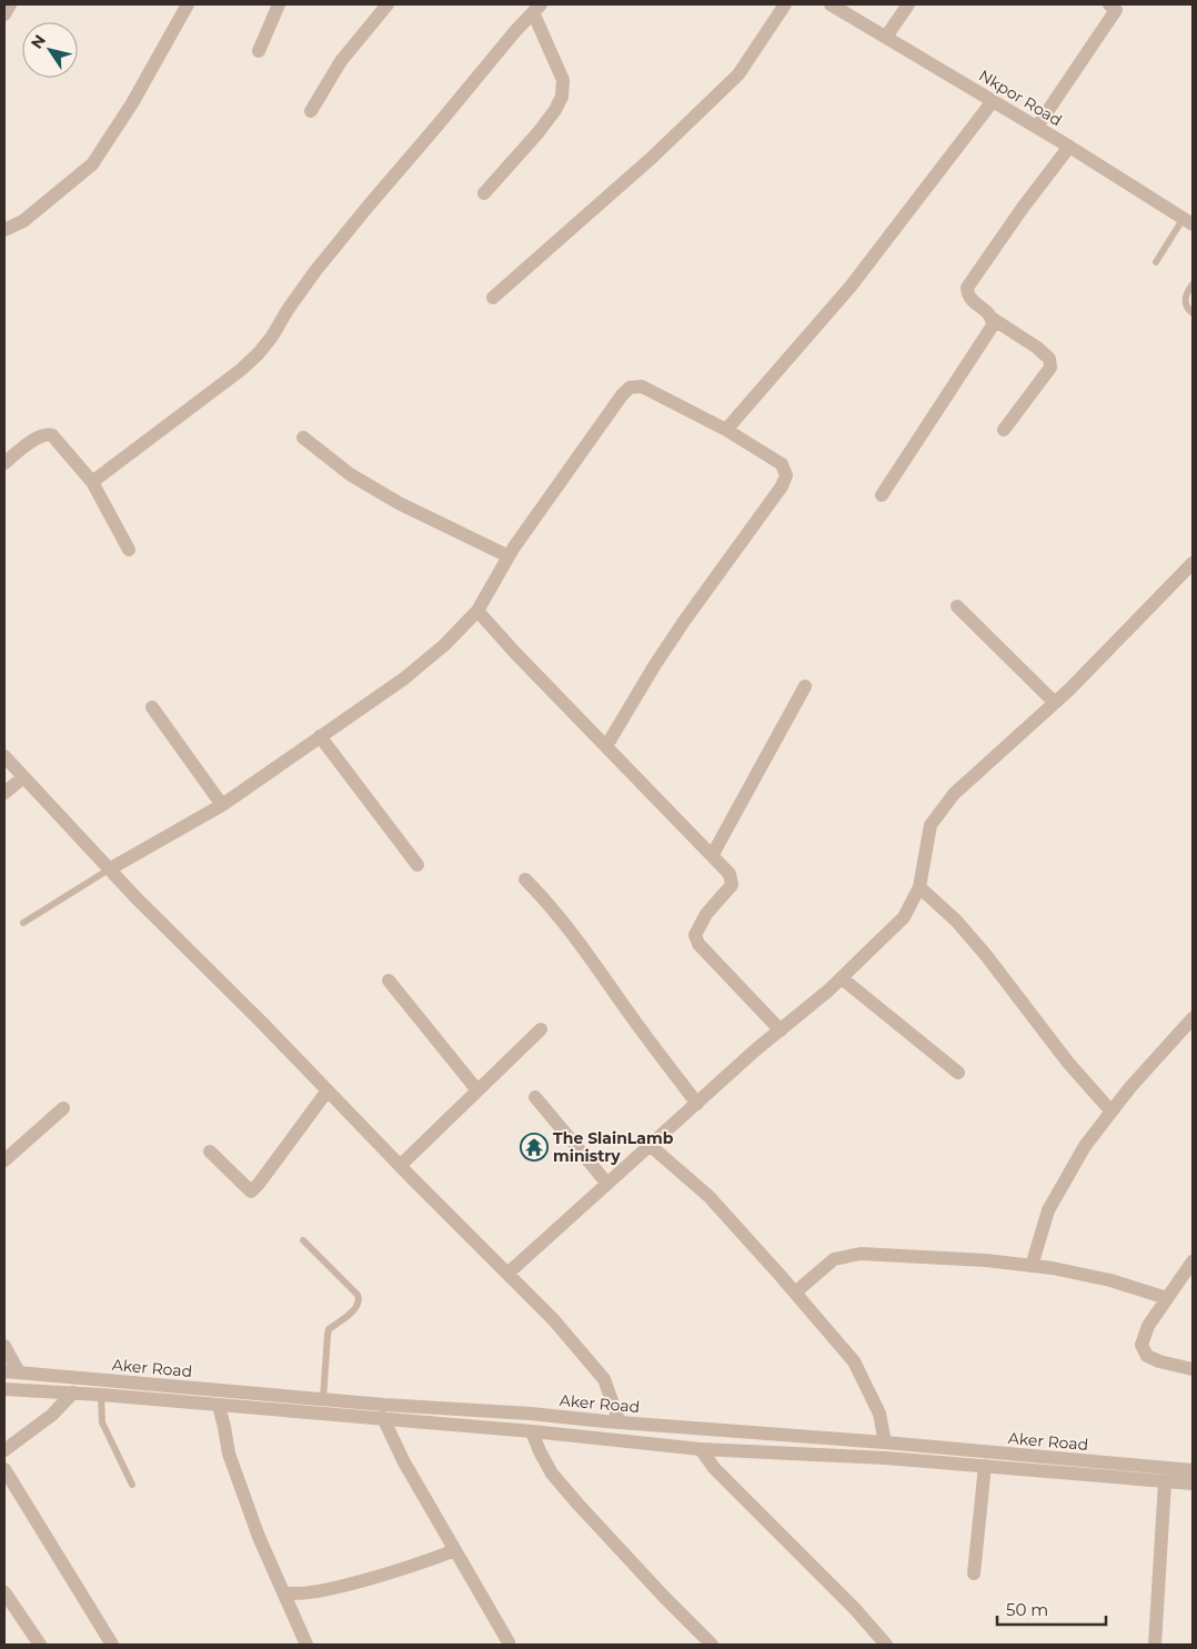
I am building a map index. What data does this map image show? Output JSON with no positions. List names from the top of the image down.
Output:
{
  "streets": {
    "street": ["Nkpor Road", "Aker Road"]
  },
  "places": {
    "temple": ["The SlainLamb ministry"]
  },
  "scale_bar": "50 m",
  "north": "top left"
}
